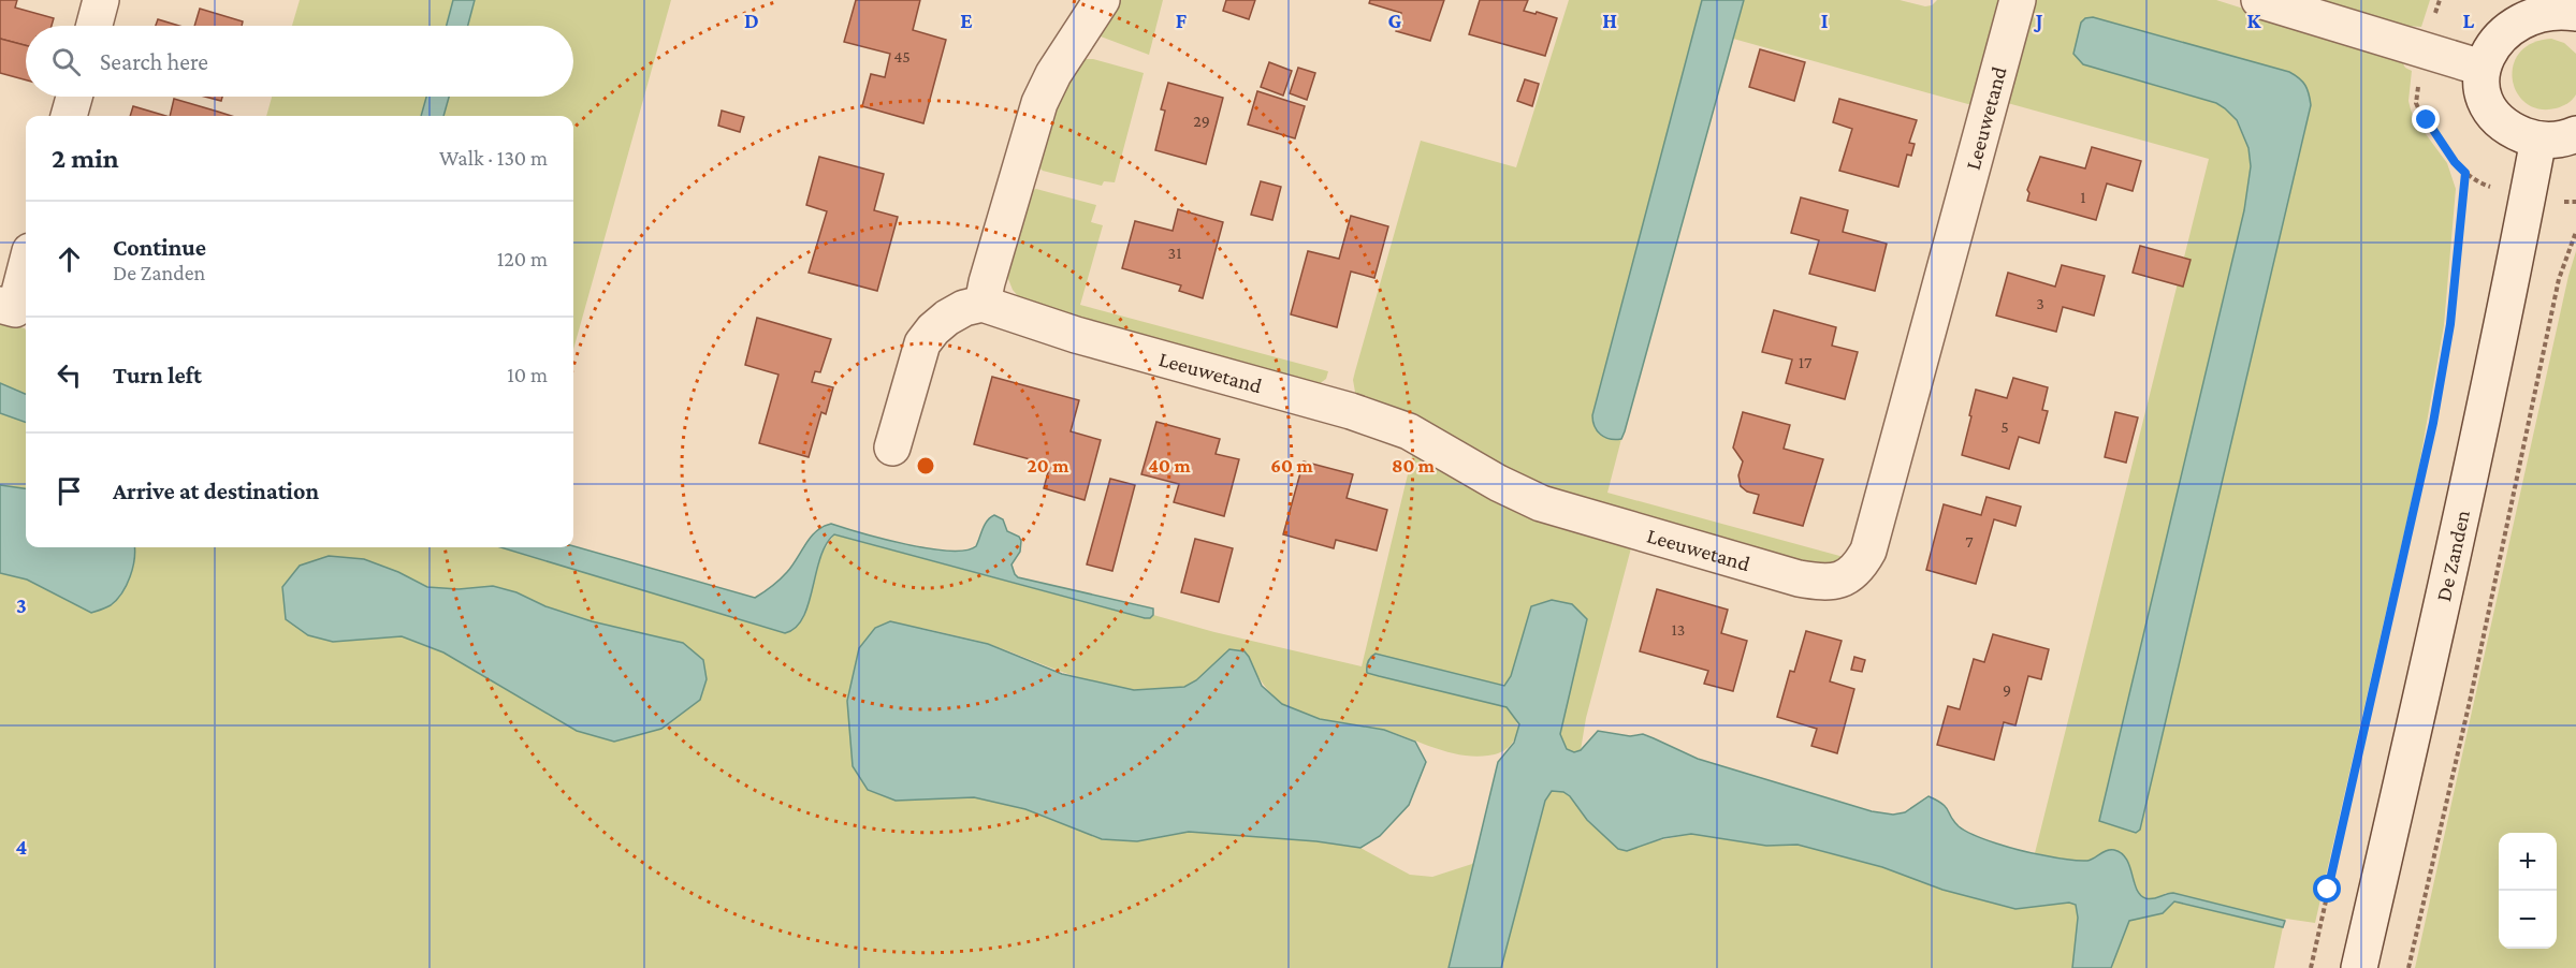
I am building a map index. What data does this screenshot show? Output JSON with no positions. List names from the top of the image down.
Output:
{
  "streets": {
    "street": ["Leeuwetand", "De Zanden"]
  },
  "house_numbers": [
    "45",
    "29",
    "1",
    "31",
    "3",
    "17",
    "5",
    "7",
    "13",
    "9"
  ],
  "page": {
    "search": "Search here",
    "heading": ["2 min", "Walk · 130 m"],
    "list": [
      ["Continue", "De Zanden", "120 m"],
      ["Turn left", "10 m"],
      "Arrive at destination"
    ],
    "map_buttons": ["+", "−"]
  },
  "grid": {
    "columns": [
      "D",
      "E",
      "F",
      "G",
      "H",
      "I",
      "J",
      "K",
      "L"
    ],
    "rows": ["3", "4"]
  },
  "rings": [
    "20 m",
    "40 m",
    "60 m",
    "80 m"
  ]
}
